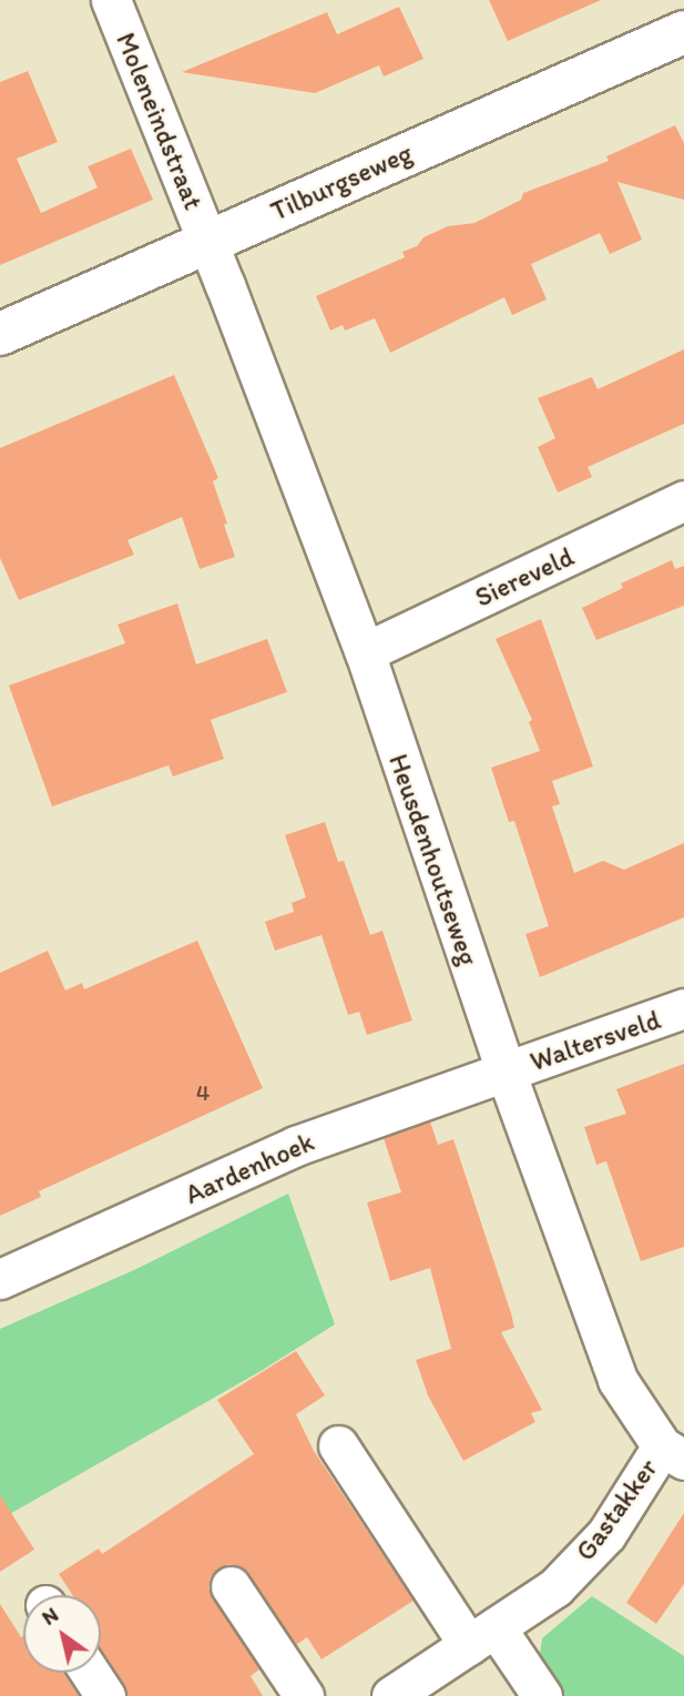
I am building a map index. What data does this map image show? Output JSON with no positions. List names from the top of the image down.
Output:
{
  "streets": {
    "main road": ["Tilburgseweg"],
    "street": [
      "Moleneindstraat",
      "Siereveld",
      "Heusdenhoutseweg",
      "Waltersveld",
      "Aardenhoek",
      "Gastakker"
    ]
  },
  "crossings": [
    ["Moleneindstraat", "Tilburgseweg"],
    ["Moleneindstraat", "Heusdenhoutseweg"],
    ["Tilburgseweg", "Heusdenhoutseweg"],
    ["Siereveld", "Heusdenhoutseweg"],
    ["Heusdenhoutseweg", "Waltersveld"],
    ["Heusdenhoutseweg", "Aardenhoek"],
    ["Heusdenhoutseweg", "Gastakker"],
    ["Waltersveld", "Aardenhoek"]
  ],
  "house_numbers": ["4"],
  "north": "top left"
}
